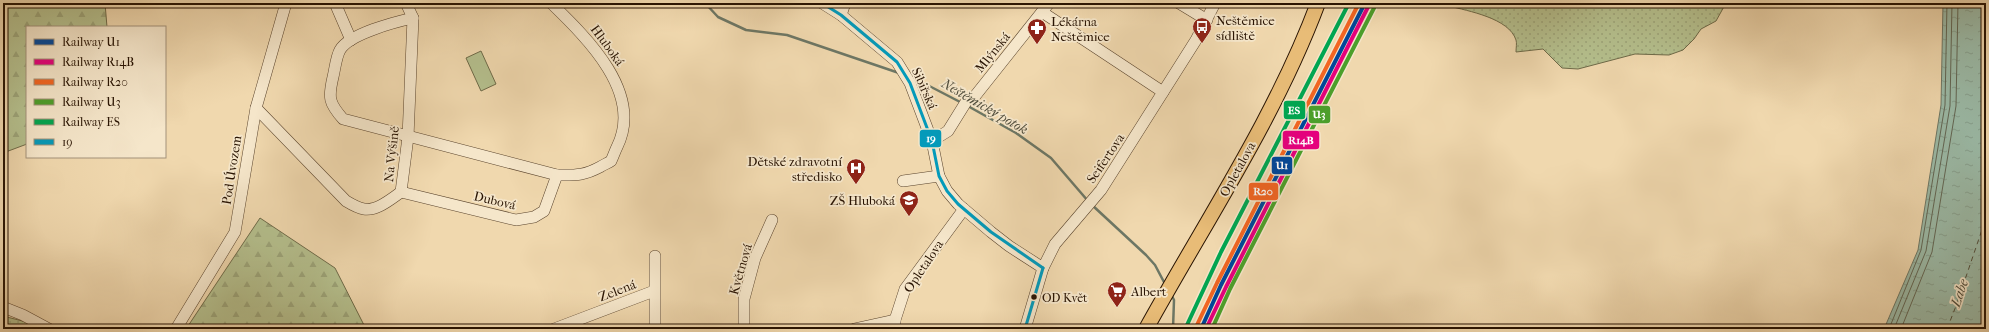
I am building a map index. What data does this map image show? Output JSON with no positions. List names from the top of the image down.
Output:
{
  "streets": {
    "main road": ["Opletalova"],
    "street": [
      "Hluboká",
      "Mlýnská",
      "Sibiřská",
      "Na Výšině",
      "Seifertova",
      "Pod Úvozem",
      "Dubová",
      "Květnová",
      "Zelená"
    ]
  },
  "crossings": [
    ["Hluboká", "Dubová"],
    ["Mlýnská", "Sibiřská"],
    ["Sibiřská", "Seifertova"],
    ["Sibiřská", "Opletalova"],
    ["Na Výšině", "Pod Úvozem"],
    ["Na Výšině", "Dubová"]
  ],
  "water": ["Neštěmický potok", "Labe"],
  "places": {
    "bus stop": ["Neštěmice sídliště"],
    "pharmacy": ["Lékárna Neštěmice"],
    "hospital": ["Dětské zdravotní středisko"],
    "school or university": ["ZŠ Hluboká"],
    "other": ["OD Květ"],
    "supermarket": ["Albert"]
  },
  "lines": [
    "rail line U1",
    "rail line R20",
    "rail line ES",
    "transit line 19",
    "rail line R14B",
    "rail line U3"
  ],
  "legend": [
    "Railway U1",
    "Railway R14B",
    "Railway R20",
    "Railway U3",
    "Railway ES",
    "19"
  ]
}
